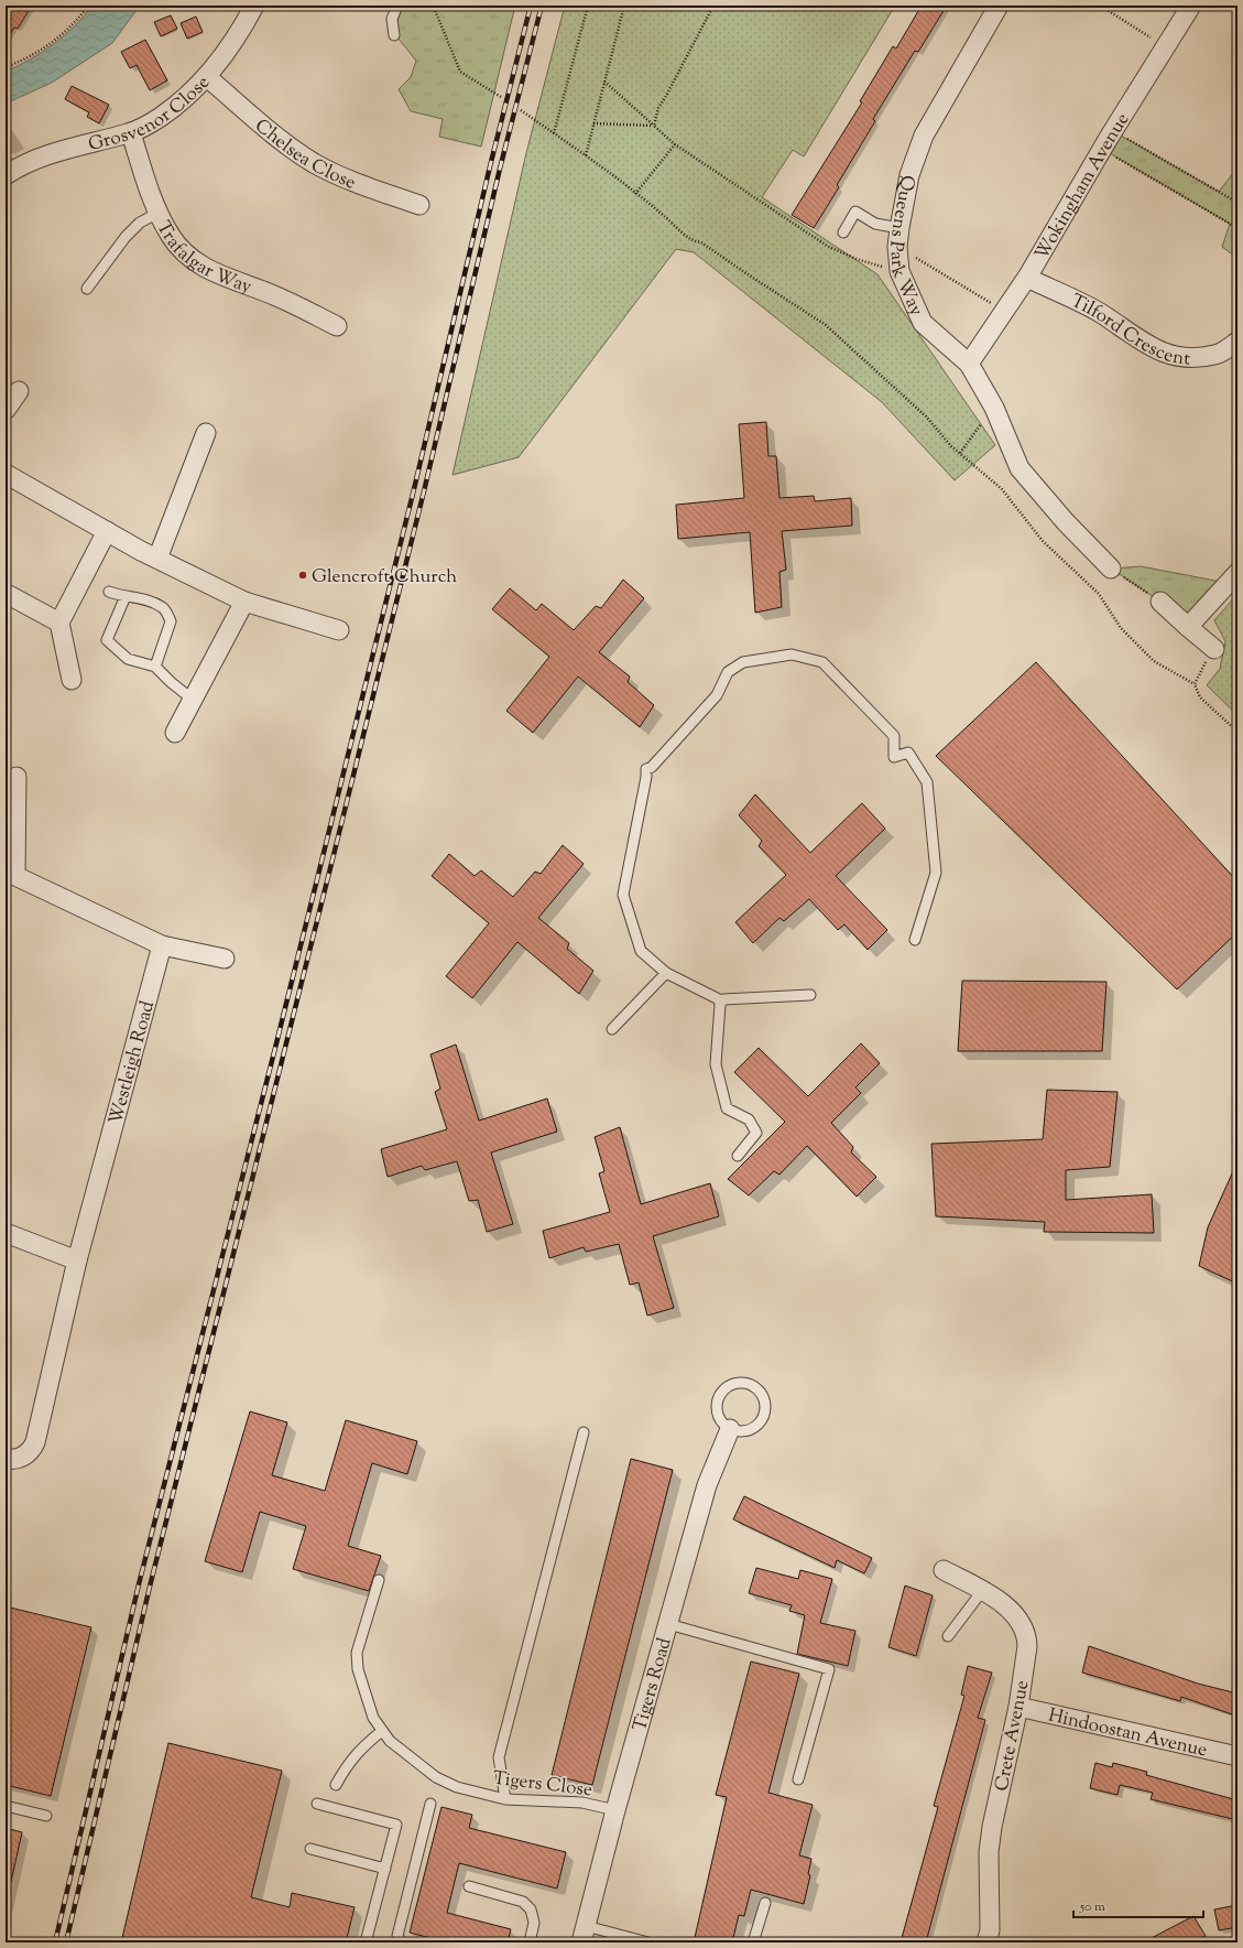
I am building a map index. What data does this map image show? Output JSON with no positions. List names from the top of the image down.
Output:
{
  "streets": {
    "street": [
      "Grosvenor Close",
      "Chelsea Close",
      "Wokingham Avenue",
      "Queens Park Way",
      "Trafalgar Way",
      "Tilford Crescent",
      "Westleigh Road",
      "Tigers Road",
      "Hindoostan Avenue",
      "Crete Avenue"
    ],
    "lane": ["Tigers Close"]
  },
  "crossings": [
    ["Grosvenor Close", "Chelsea Close"],
    ["Grosvenor Close", "Trafalgar Way"],
    ["Wokingham Avenue", "Queens Park Way"],
    ["Wokingham Avenue", "Tilford Crescent"],
    ["Tigers Road", "Tigers Close"],
    ["Hindoostan Avenue", "Crete Avenue"]
  ],
  "places": ["Glencroft Church"],
  "scale_bar": "50 m"
}
